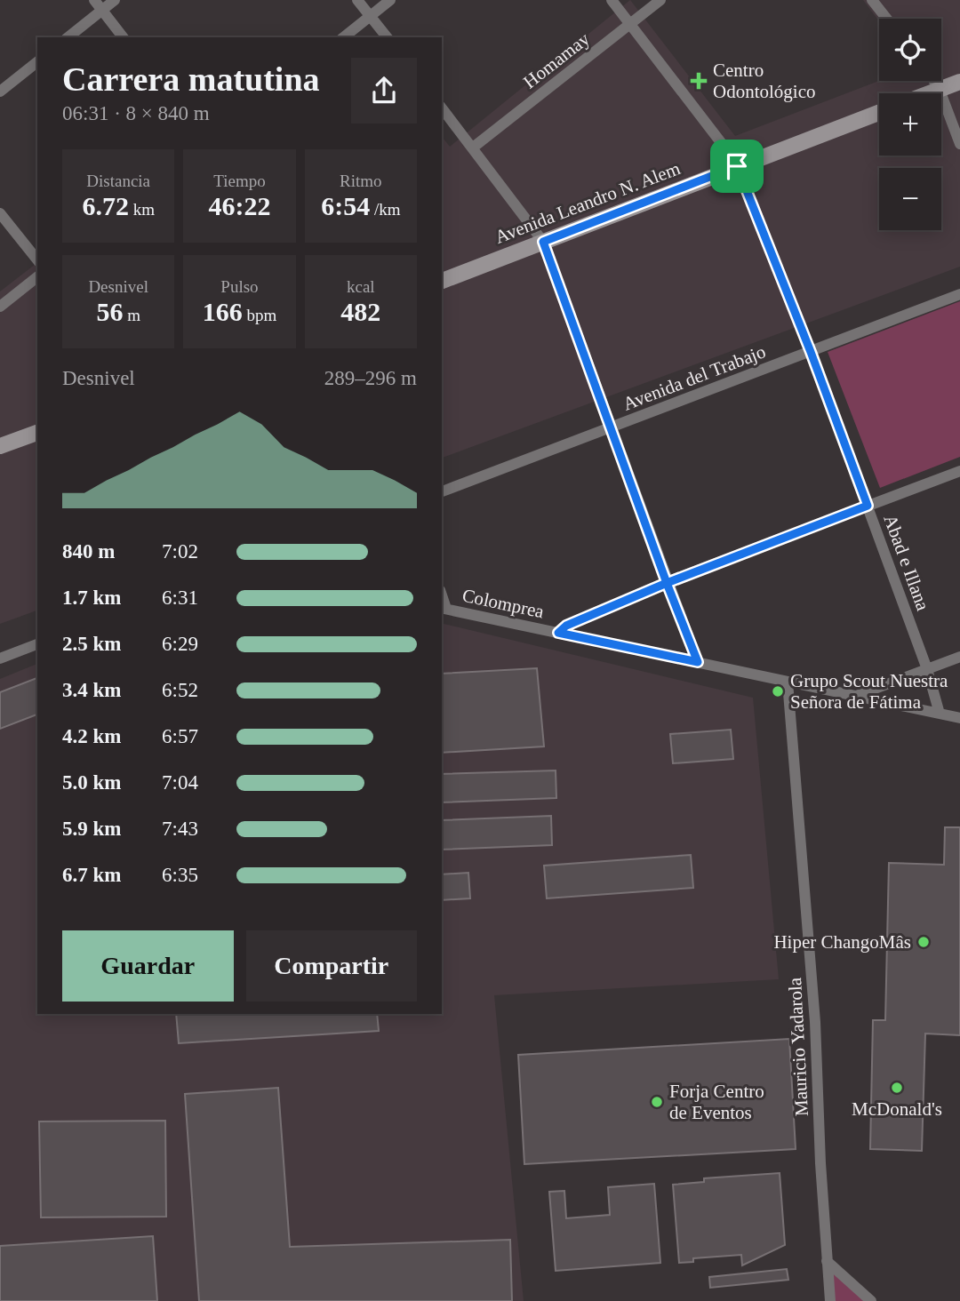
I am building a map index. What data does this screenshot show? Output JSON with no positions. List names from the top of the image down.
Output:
{
  "streets": {
    "main road": ["Avenida Leandro N. Alem"],
    "street": [
      "Homamay",
      "Avenida del Trabajo",
      "Abad e Illana",
      "Colomprea",
      "Mauricio Yadarola"
    ]
  },
  "crossings": [
    ["Homamay", "Abad e Illana"],
    ["Avenida Leandro N. Alem", "Abad e Illana"],
    ["Avenida del Trabajo", "Abad e Illana"],
    ["Abad e Illana", "Colomprea"],
    ["Colomprea", "Mauricio Yadarola"]
  ],
  "places": {
    "health": ["Centro Odontológico"],
    "other": [
      "Grupo Scout Nuestra Señora de Fátima",
      "Hiper ChangoMâs",
      "McDonald's",
      "Forja Centro de Eventos"
    ]
  },
  "page": {
    "map_buttons": ["+", "−"],
    "heading": ["Carrera matutina", "06:31 · 8 × 840 m"],
    "stats": [
      ["Distancia", "6.72 km"],
      ["Tiempo", "46:22"],
      ["Ritmo", "6:54 /km"],
      ["Desnivel", "56 m"],
      ["Pulso", "166 bpm"],
      ["kcal", "482"]
    ],
    "chart": ["Desnivel", "289–296 m"],
    "list": [
      {
        "name": "840 m",
        "note": "7:02"
      },
      {
        "name": "1.7 km",
        "note": "6:31"
      },
      {
        "name": "2.5 km",
        "note": "6:29"
      },
      {
        "name": "3.4 km",
        "note": "6:52"
      },
      {
        "name": "4.2 km",
        "note": "6:57"
      },
      {
        "name": "5.0 km",
        "note": "7:04"
      },
      {
        "name": "5.9 km",
        "note": "7:43"
      },
      {
        "name": "6.7 km",
        "note": "6:35"
      }
    ],
    "buttons": ["Guardar", "Compartir"]
  }
}
